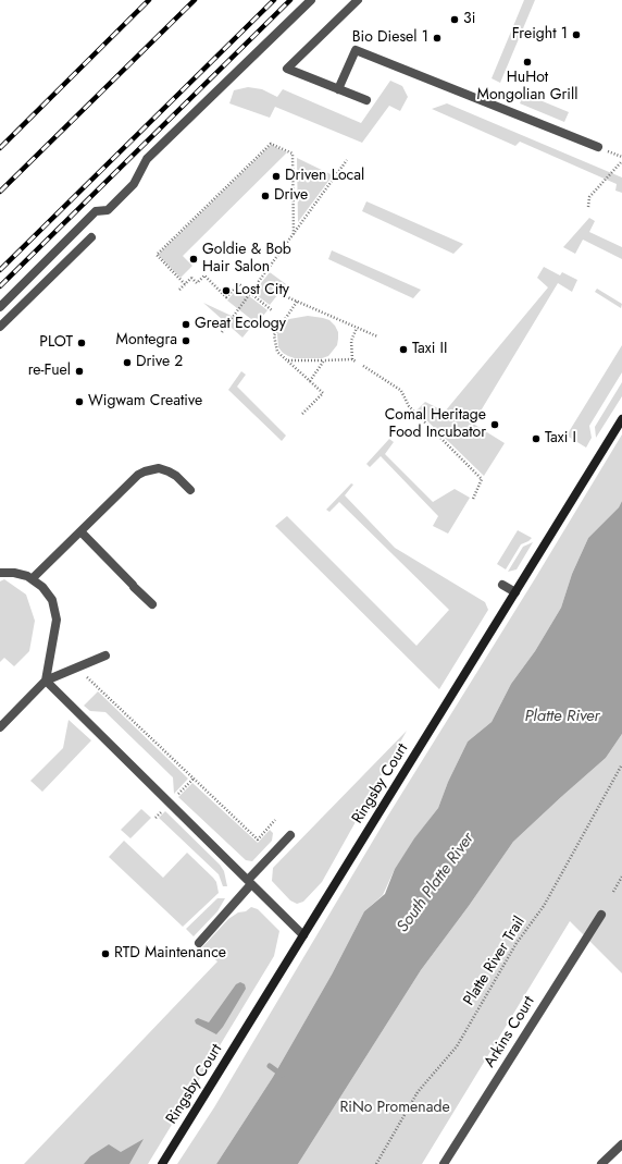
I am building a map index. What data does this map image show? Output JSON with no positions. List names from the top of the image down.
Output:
{
  "streets": {
    "street": ["Ringsby Court", "Arkins Court"],
    "path": ["Platte River Trail"]
  },
  "water": ["Platte River", "South Platte River"],
  "parks": ["RiNo Promenade"],
  "places": [
    "3i",
    "Freight 1",
    "Bio Diesel 1",
    "HuHot Mongolian Grill",
    "Driven Local",
    "Drive",
    "Goldie & Bob Hair Salon",
    "Lost City",
    "Great Ecology",
    "Montegra",
    "PLOT",
    "Taxi II",
    "Drive 2",
    "re-Fuel",
    "Wigwam Creative",
    "Comal Heritage Food Incubator",
    "Taxi I",
    "RTD Maintenance"
  ]
}
